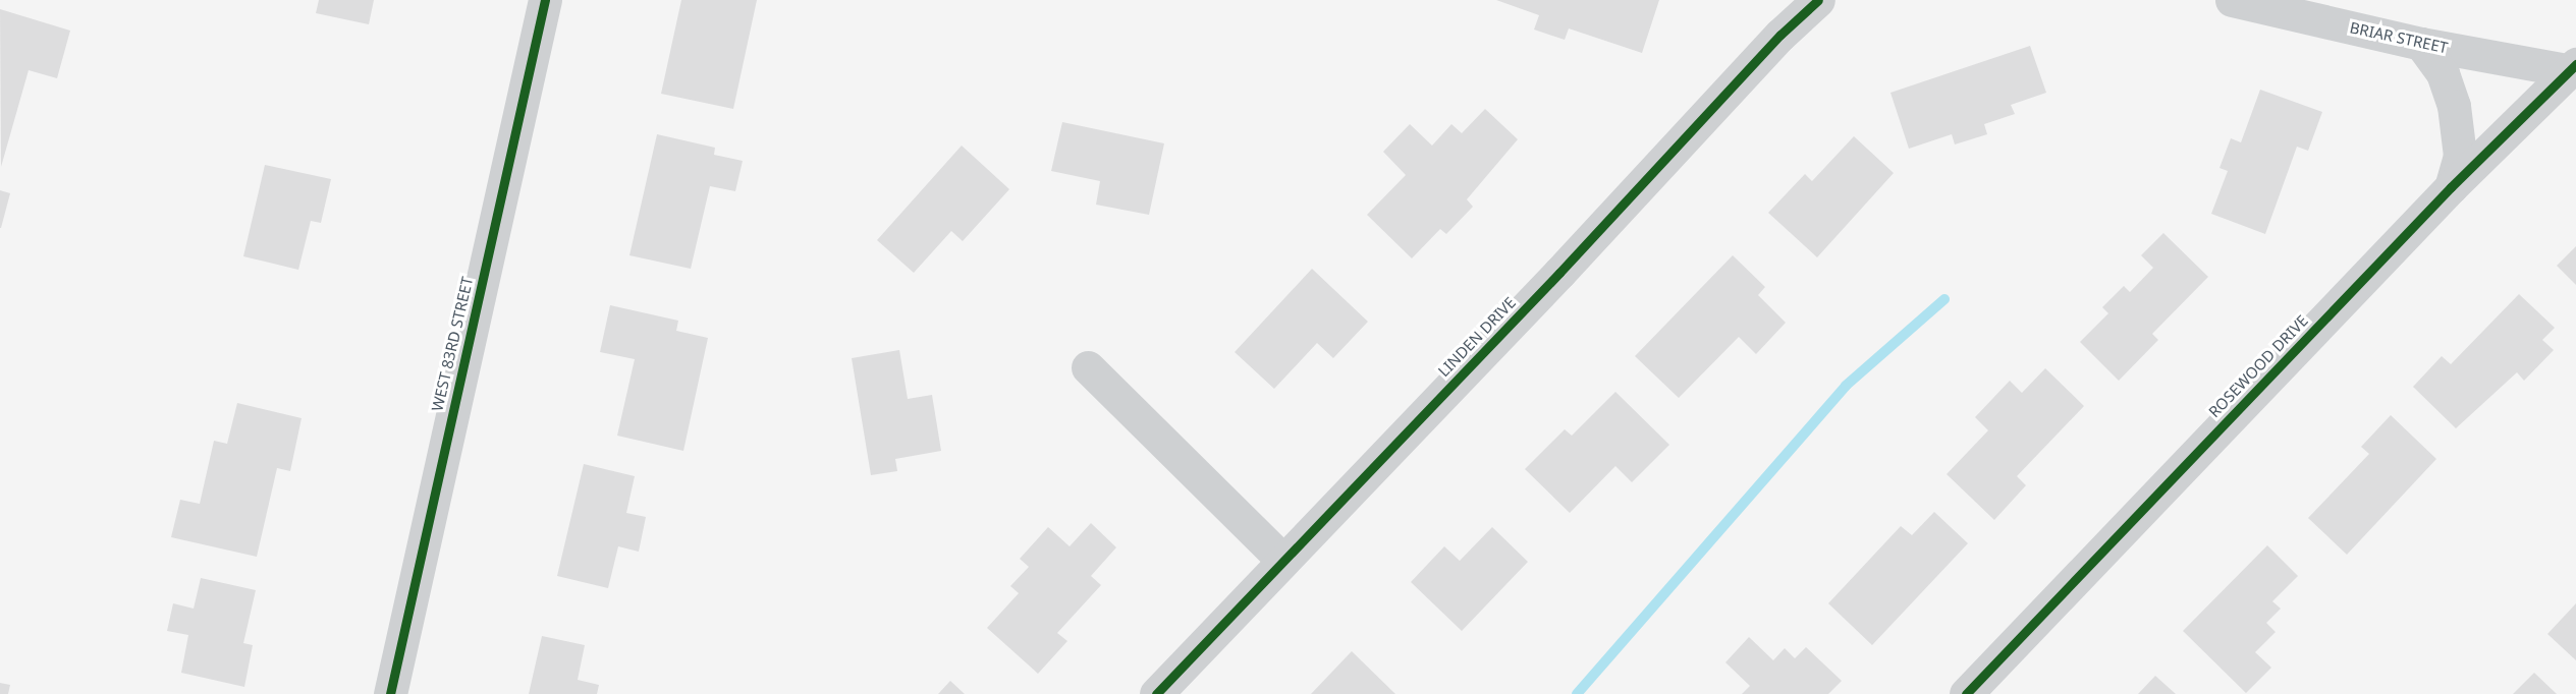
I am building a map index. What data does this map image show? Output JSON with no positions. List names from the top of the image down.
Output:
{
  "streets": {
    "street": [
      "BRIAR STREET",
      "LINDEN DRIVE",
      "WEST 83RD STREET",
      "ROSEWOOD DRIVE"
    ]
  },
  "crossings": [
    ["BRIAR STREET", "ROSEWOOD DRIVE"]
  ]
}
